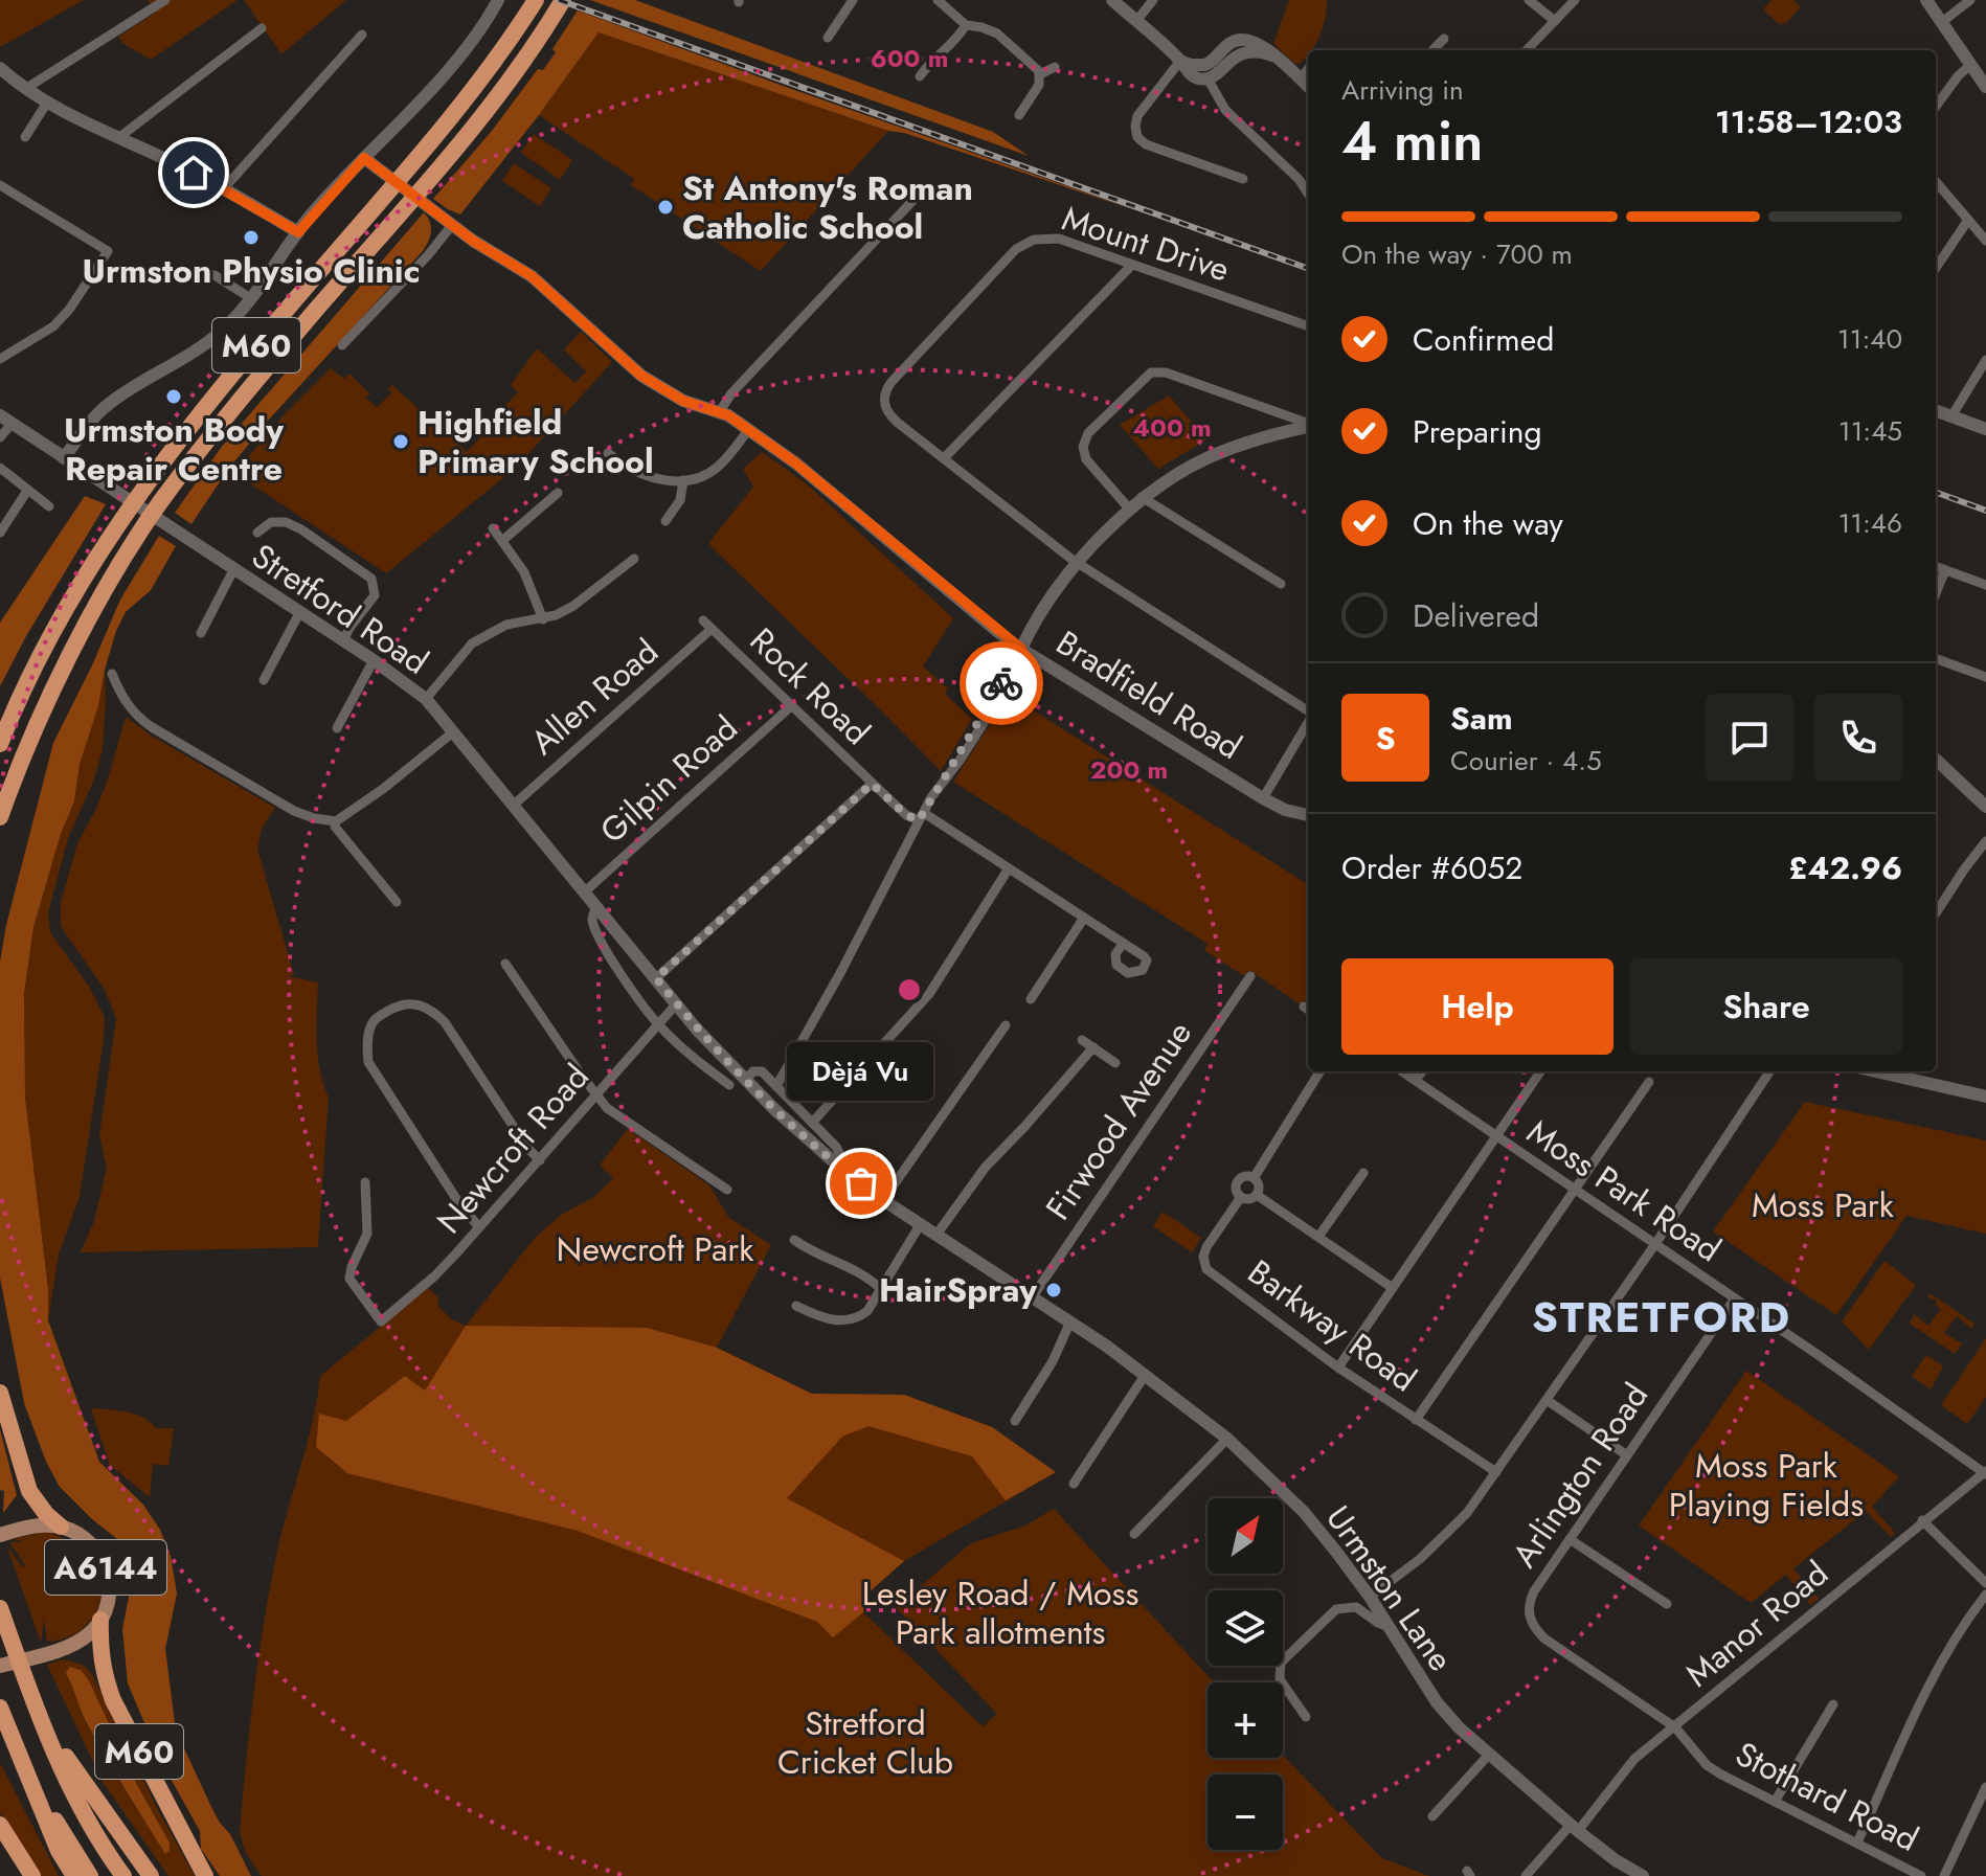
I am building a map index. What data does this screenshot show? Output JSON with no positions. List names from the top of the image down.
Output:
{
  "streets": {
    "highway": ["M60"],
    "main road": ["A6144"],
    "street": [
      "Mount Drive",
      "Stretford Road",
      "Rock Road",
      "Bradfield Road",
      "Allen Road",
      "Gilpin Road",
      "Firwood Avenue",
      "Newcroft Road",
      "Moss Park Road",
      "Barkway Road",
      "Arlington Road",
      "Urmston Lane",
      "Manor Road",
      "Stothard Road"
    ]
  },
  "crossings": [
    ["M60", "A6144"],
    ["Stretford Road", "Allen Road"],
    ["Stretford Road", "Gilpin Road"],
    ["Stretford Road", "Firwood Avenue"],
    ["Stretford Road", "Newcroft Road"],
    ["Stretford Road", "Urmston Lane"],
    ["Rock Road", "Allen Road"],
    ["Rock Road", "Gilpin Road"],
    ["Moss Park Road", "Arlington Road"],
    ["Moss Park Road", "Manor Road"],
    ["Arlington Road", "Manor Road"],
    ["Arlington Road", "Stothard Road"],
    ["Urmston Lane", "Manor Road"],
    ["Manor Road", "Stothard Road"]
  ],
  "districts": ["STRETFORD"],
  "parks": [
    "Moss Park",
    "Newcroft Park",
    "Moss Park Playing Fields",
    "Lesley Road / Moss Park allotments",
    "Stretford Cricket Club"
  ],
  "places": [
    "St Antony's Roman Catholic School",
    "Urmston Physio Clinic",
    "Urmston Body Repair Centre",
    "Highfield Primary School",
    "Dèjá Vu",
    "HairSpray"
  ],
  "north": "top right",
  "page": {
    "heading": ["4 min", "Arriving in", "11:58–12:03"],
    "panel": [
      "Sam",
      "Courier · 4.5",
      "Order #6052",
      "£42.96"
    ],
    "bar": "On the way · 700 m",
    "list": [
      ["Confirmed", "11:40"],
      ["Preparing", "11:45"],
      ["On the way", "11:46"],
      "Delivered"
    ],
    "round": "S",
    "buttons": ["Help", "Share"],
    "bubble": "Dèjá Vu",
    "map_buttons": ["+", "−"]
  },
  "rings": ["600 m", "400 m", "200 m"]
}
